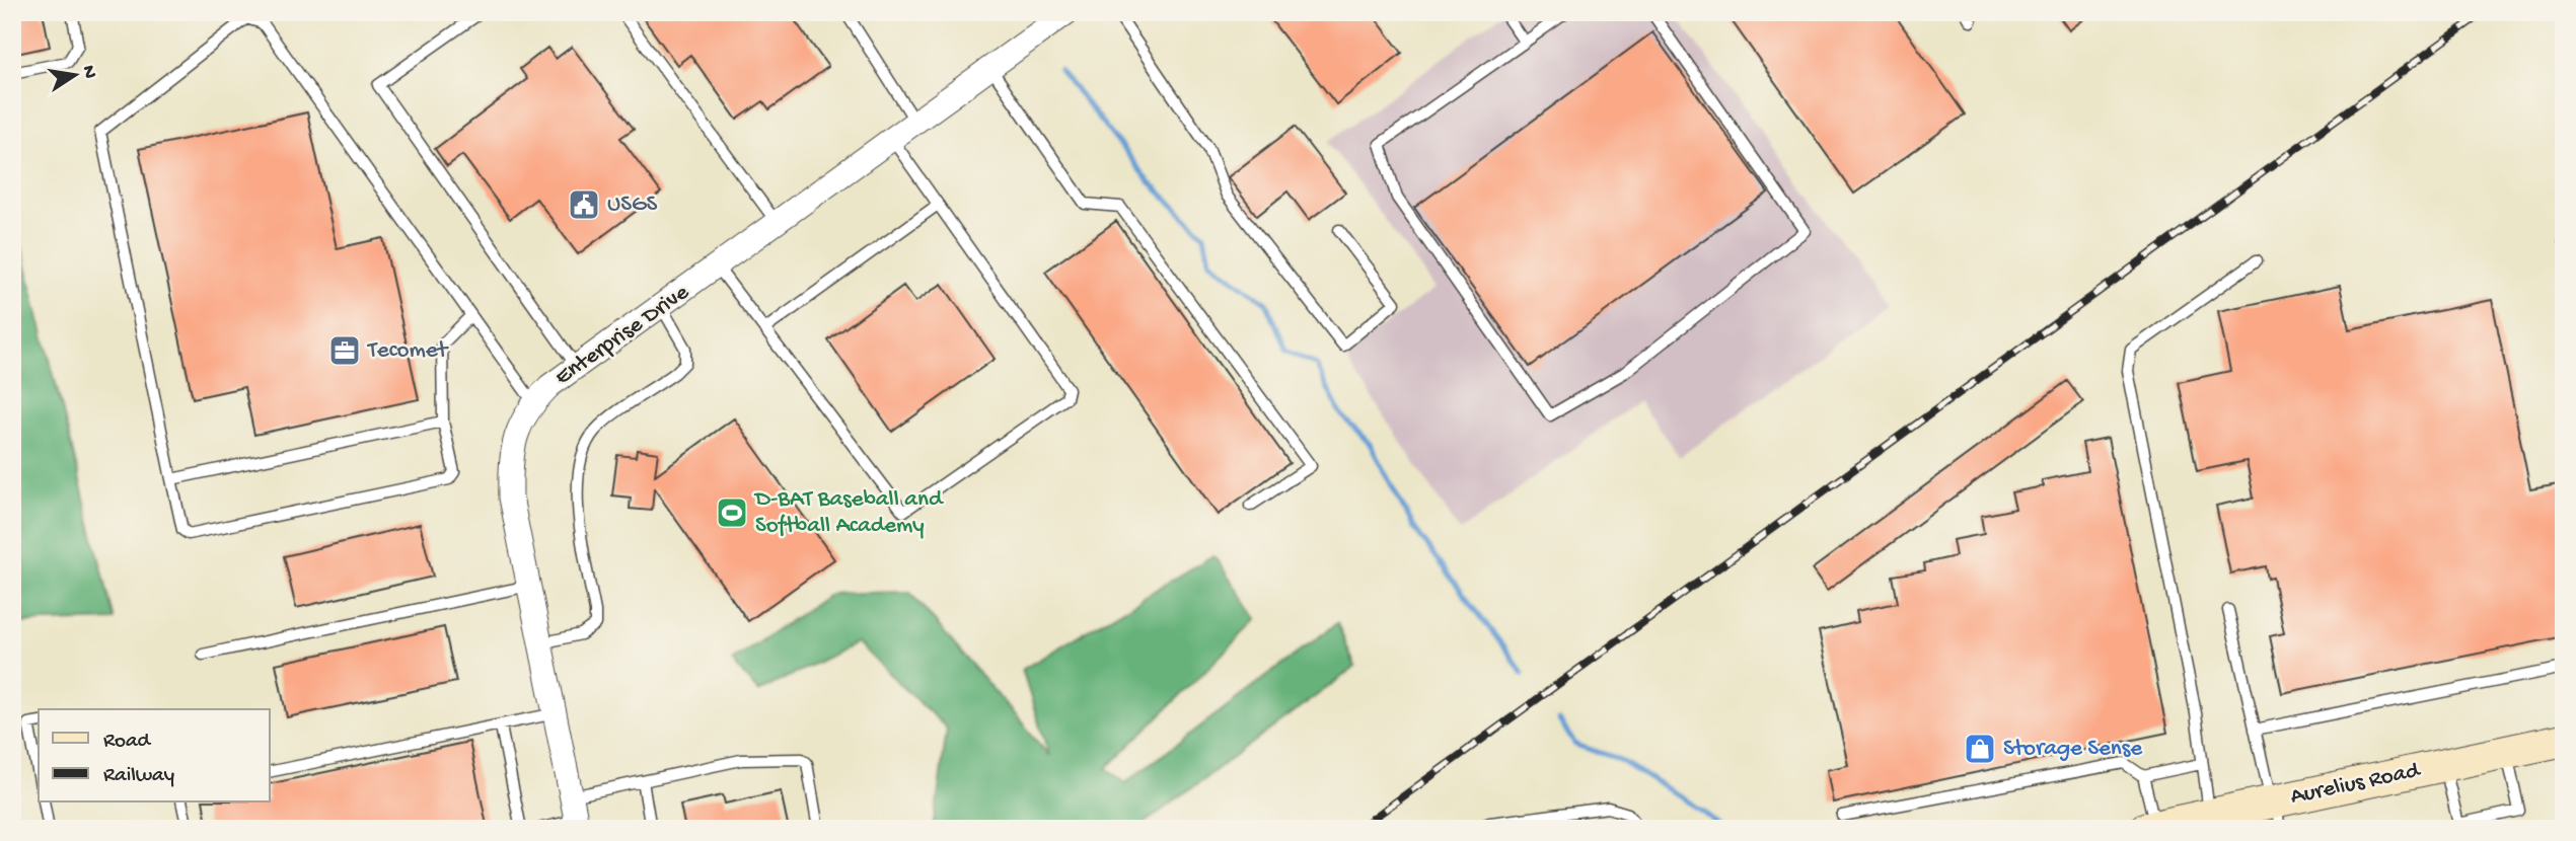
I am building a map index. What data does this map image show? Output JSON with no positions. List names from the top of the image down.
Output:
{
  "streets": {
    "street": ["Enterprise Drive", "Aurelius Road"]
  },
  "places": {
    "public building": ["USGS"],
    "office": ["Tecomet"],
    "sports": ["D-BAT Baseball and Softball Academy"],
    "shop": ["Storage Sense"]
  },
  "legend": ["Road", "Railway"],
  "north": "right"
}
